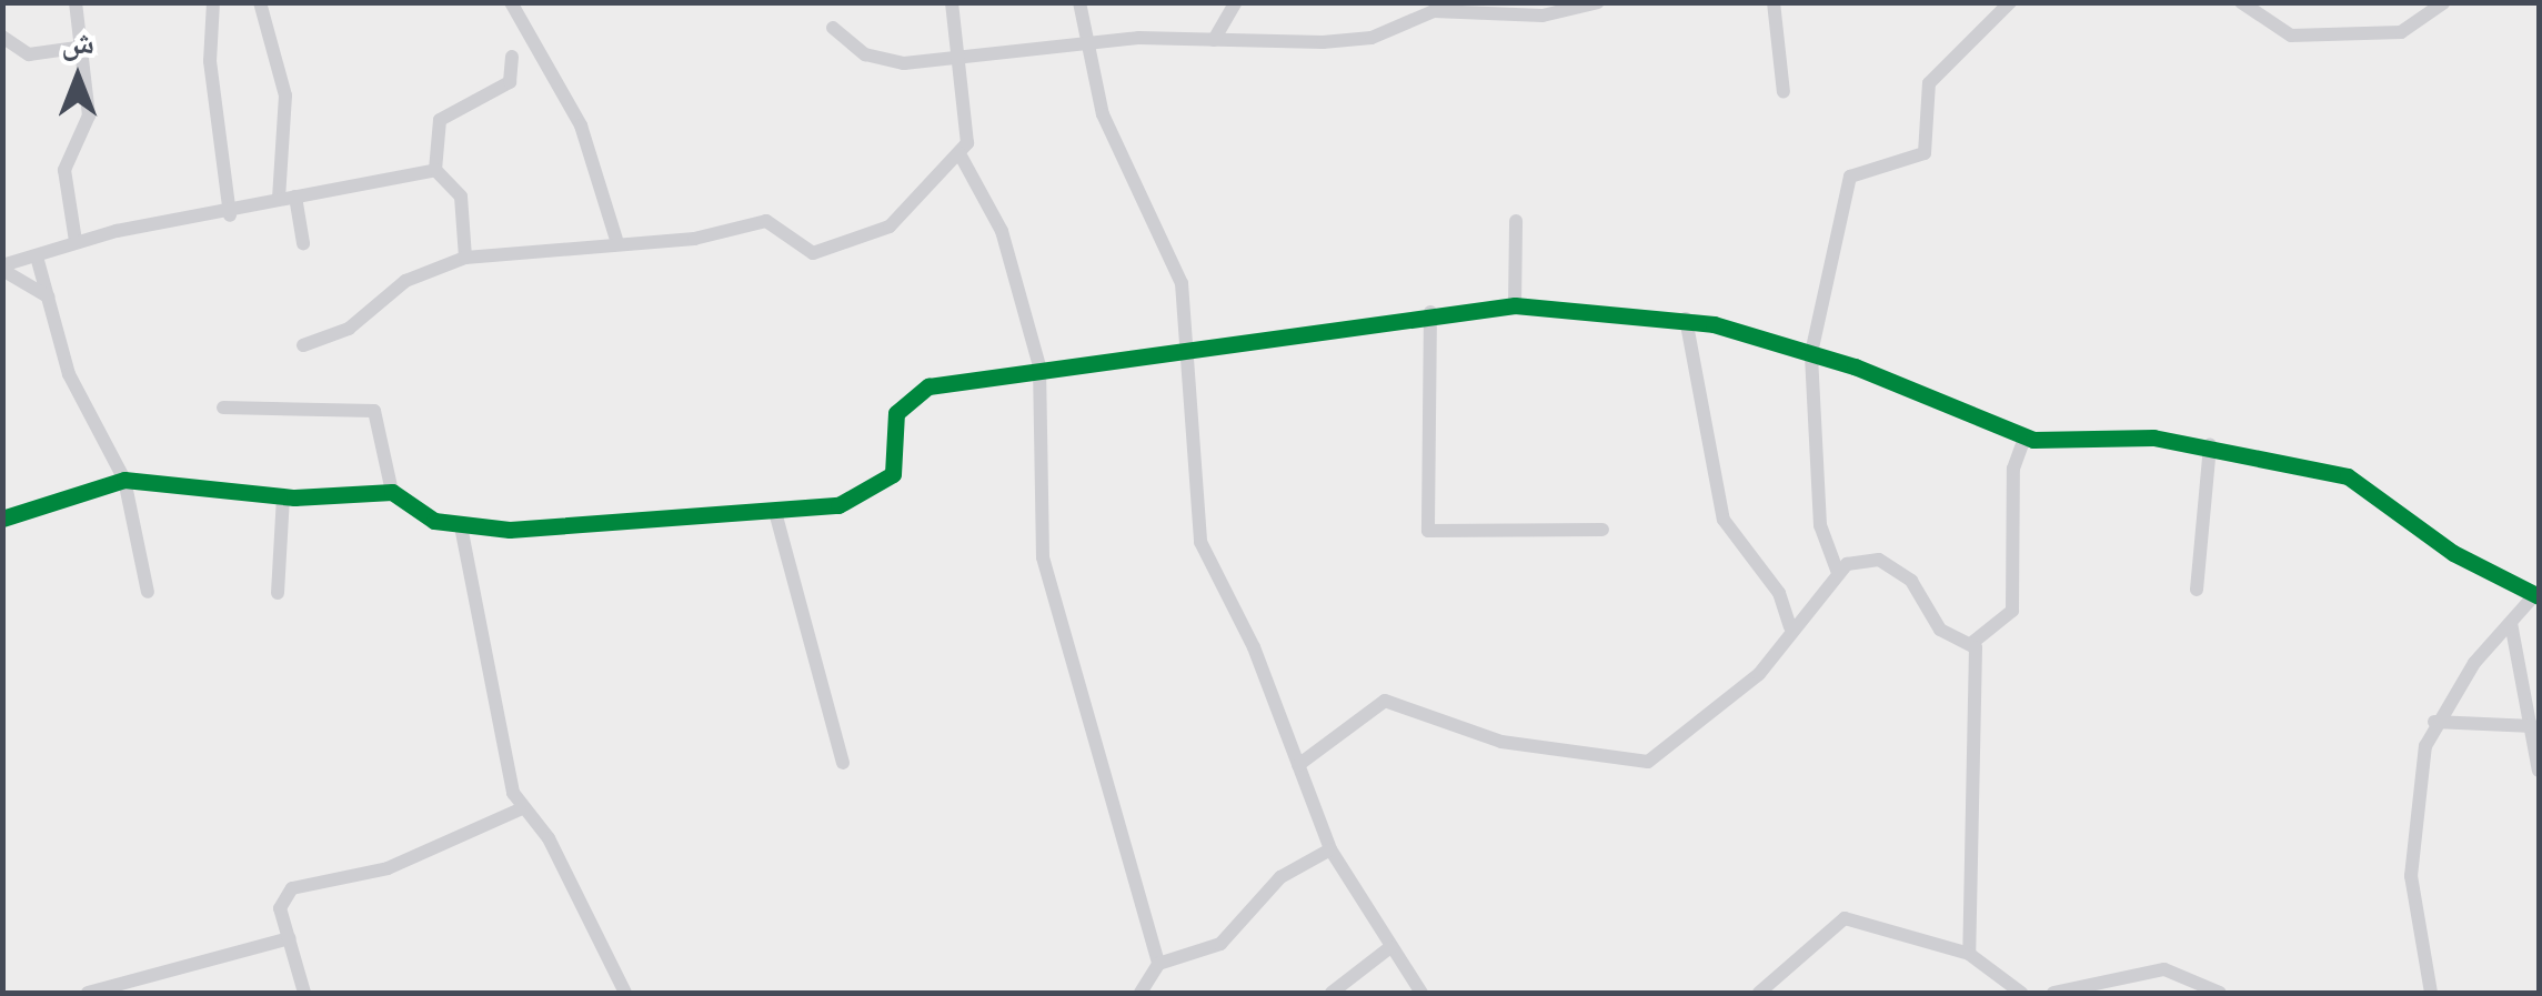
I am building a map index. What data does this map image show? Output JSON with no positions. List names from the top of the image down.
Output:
{
  "north": "top"
}
